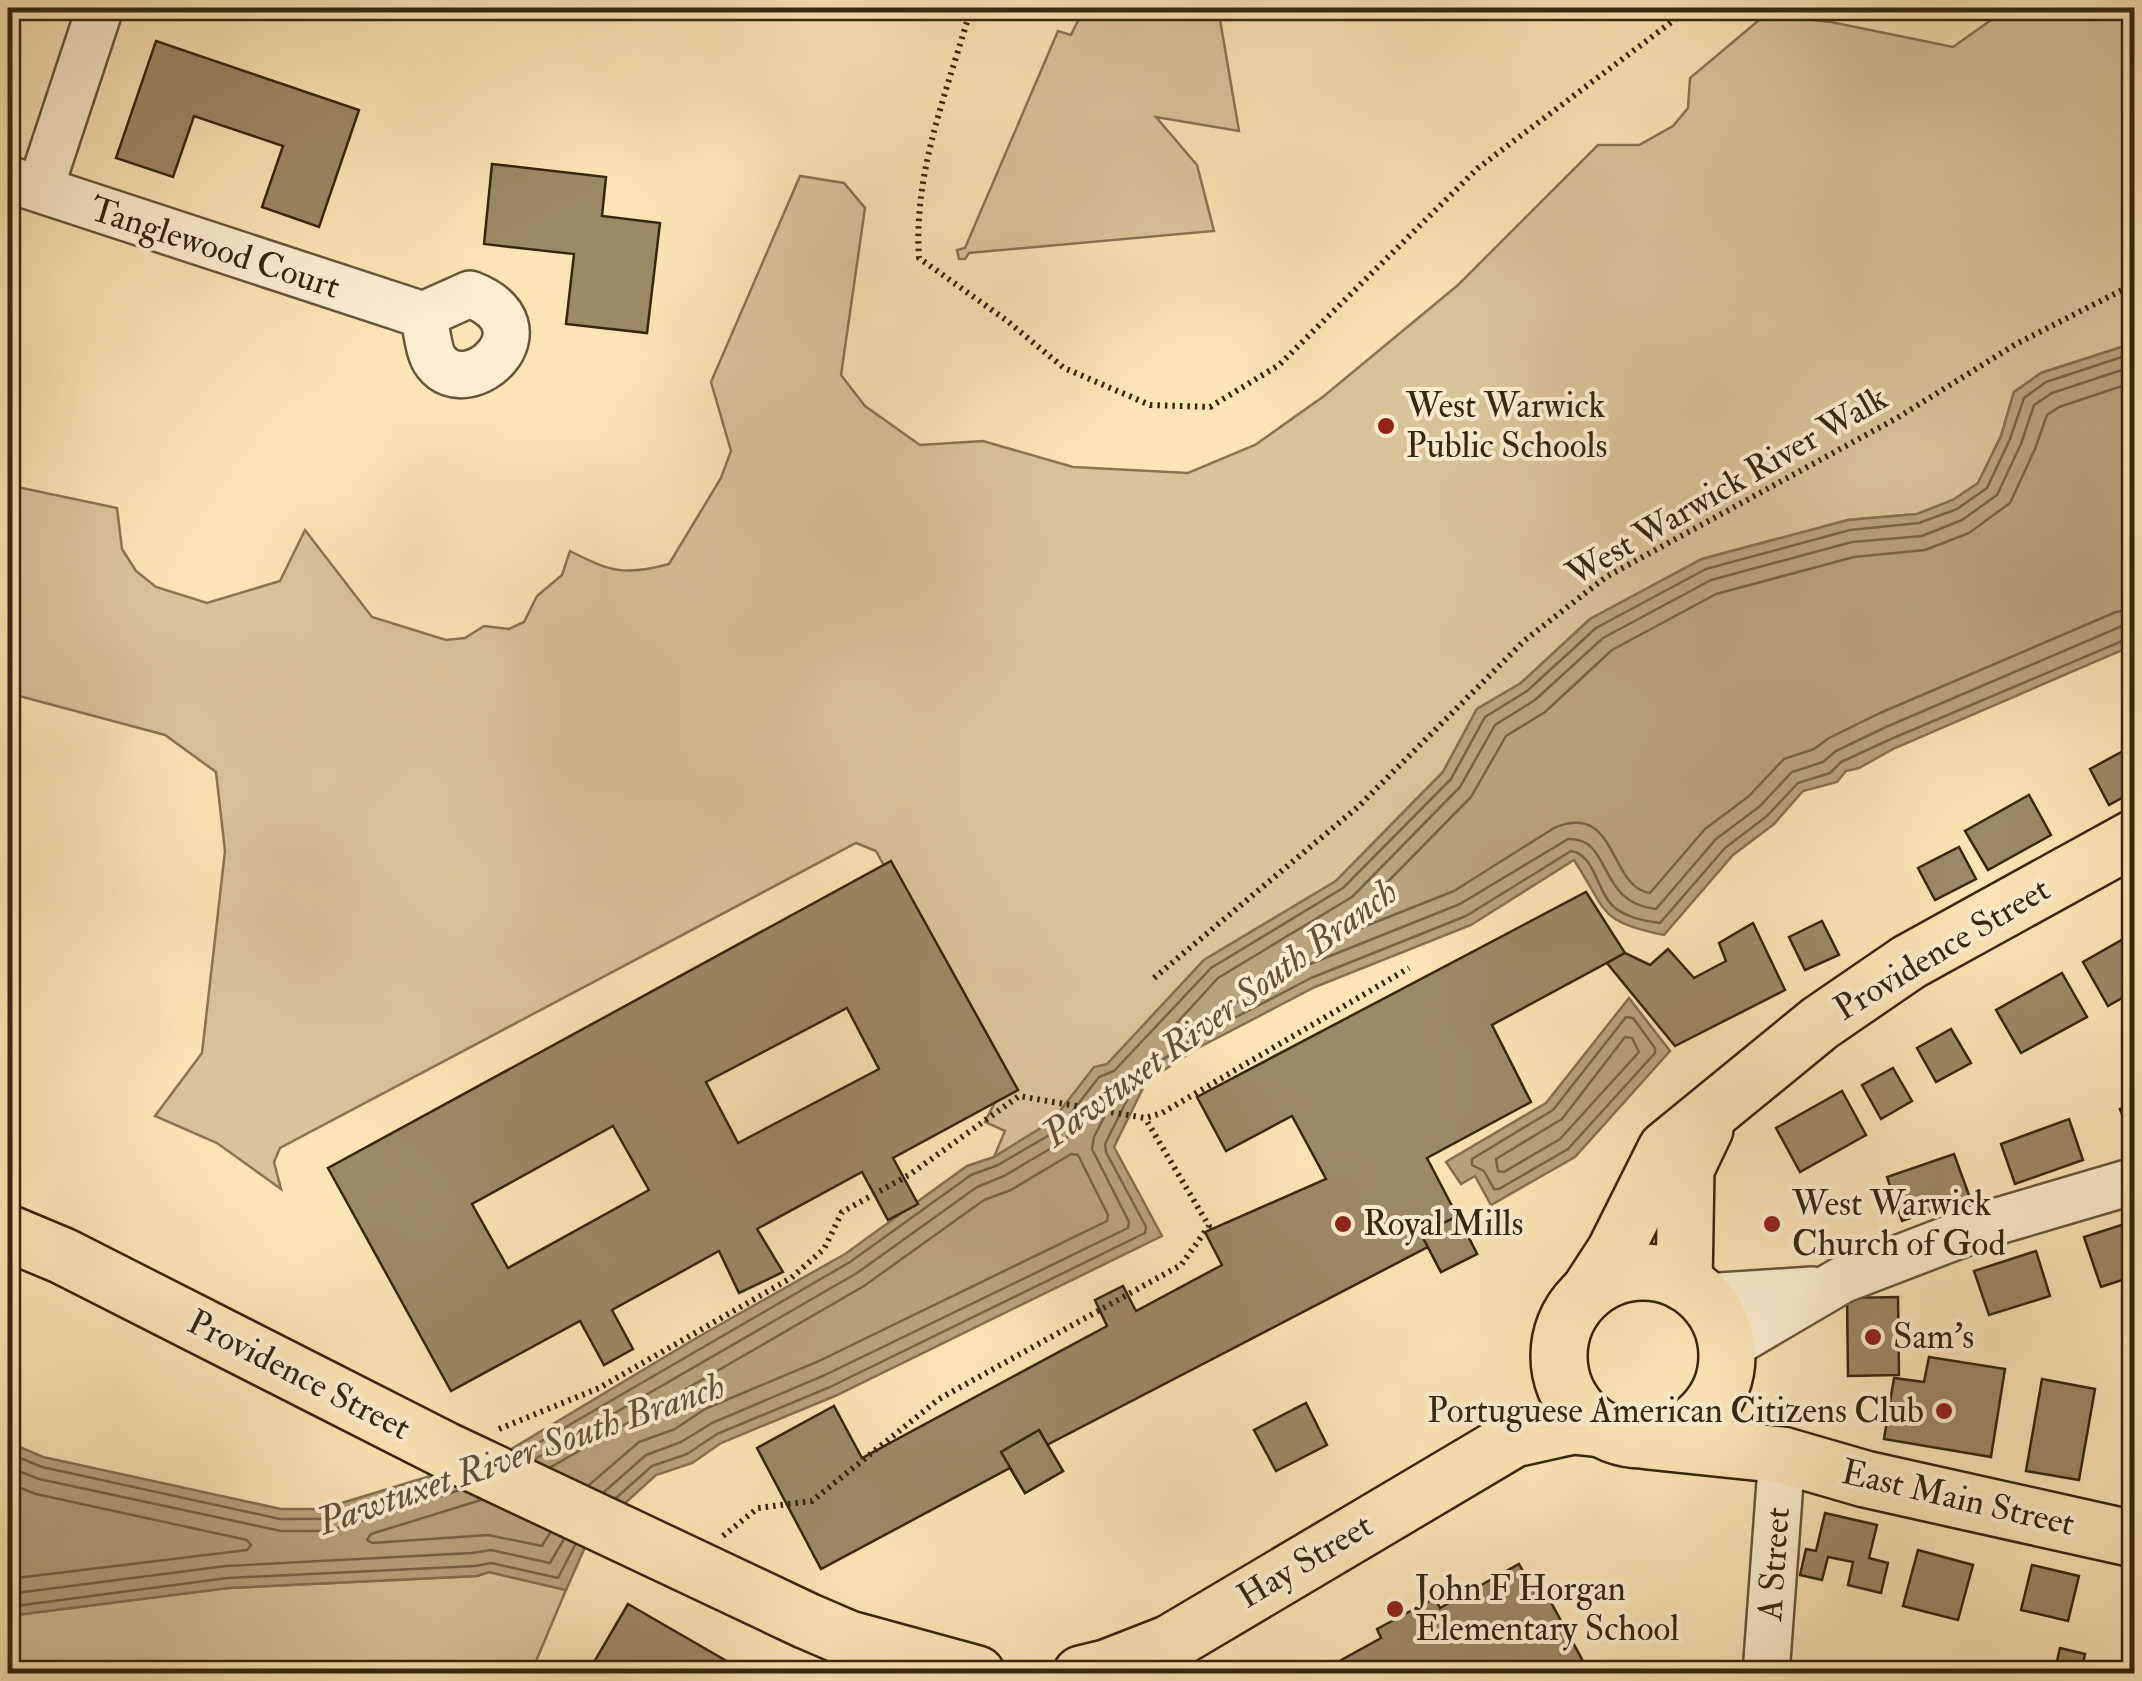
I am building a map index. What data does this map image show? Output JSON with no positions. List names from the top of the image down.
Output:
{
  "streets": {
    "main road": ["Providence Street", "East Main Street", "Hay Street"],
    "street": ["Tanglewood Court", "A Street"],
    "path": ["West Warwick River Walk"]
  },
  "crossings": [
    ["Providence Street", "East Main Street"],
    ["Providence Street", "Hay Street"],
    ["East Main Street", "Hay Street"],
    ["East Main Street", "A Street"]
  ],
  "water": ["Pawtuxet River South Branch"],
  "places": [
    "West Warwick Public Schools",
    "Royal Mills",
    "West Warwick Church of God",
    "Sam's",
    "Portuguese American Citizens Club",
    "John F Horgan Elementary School"
  ]
}
